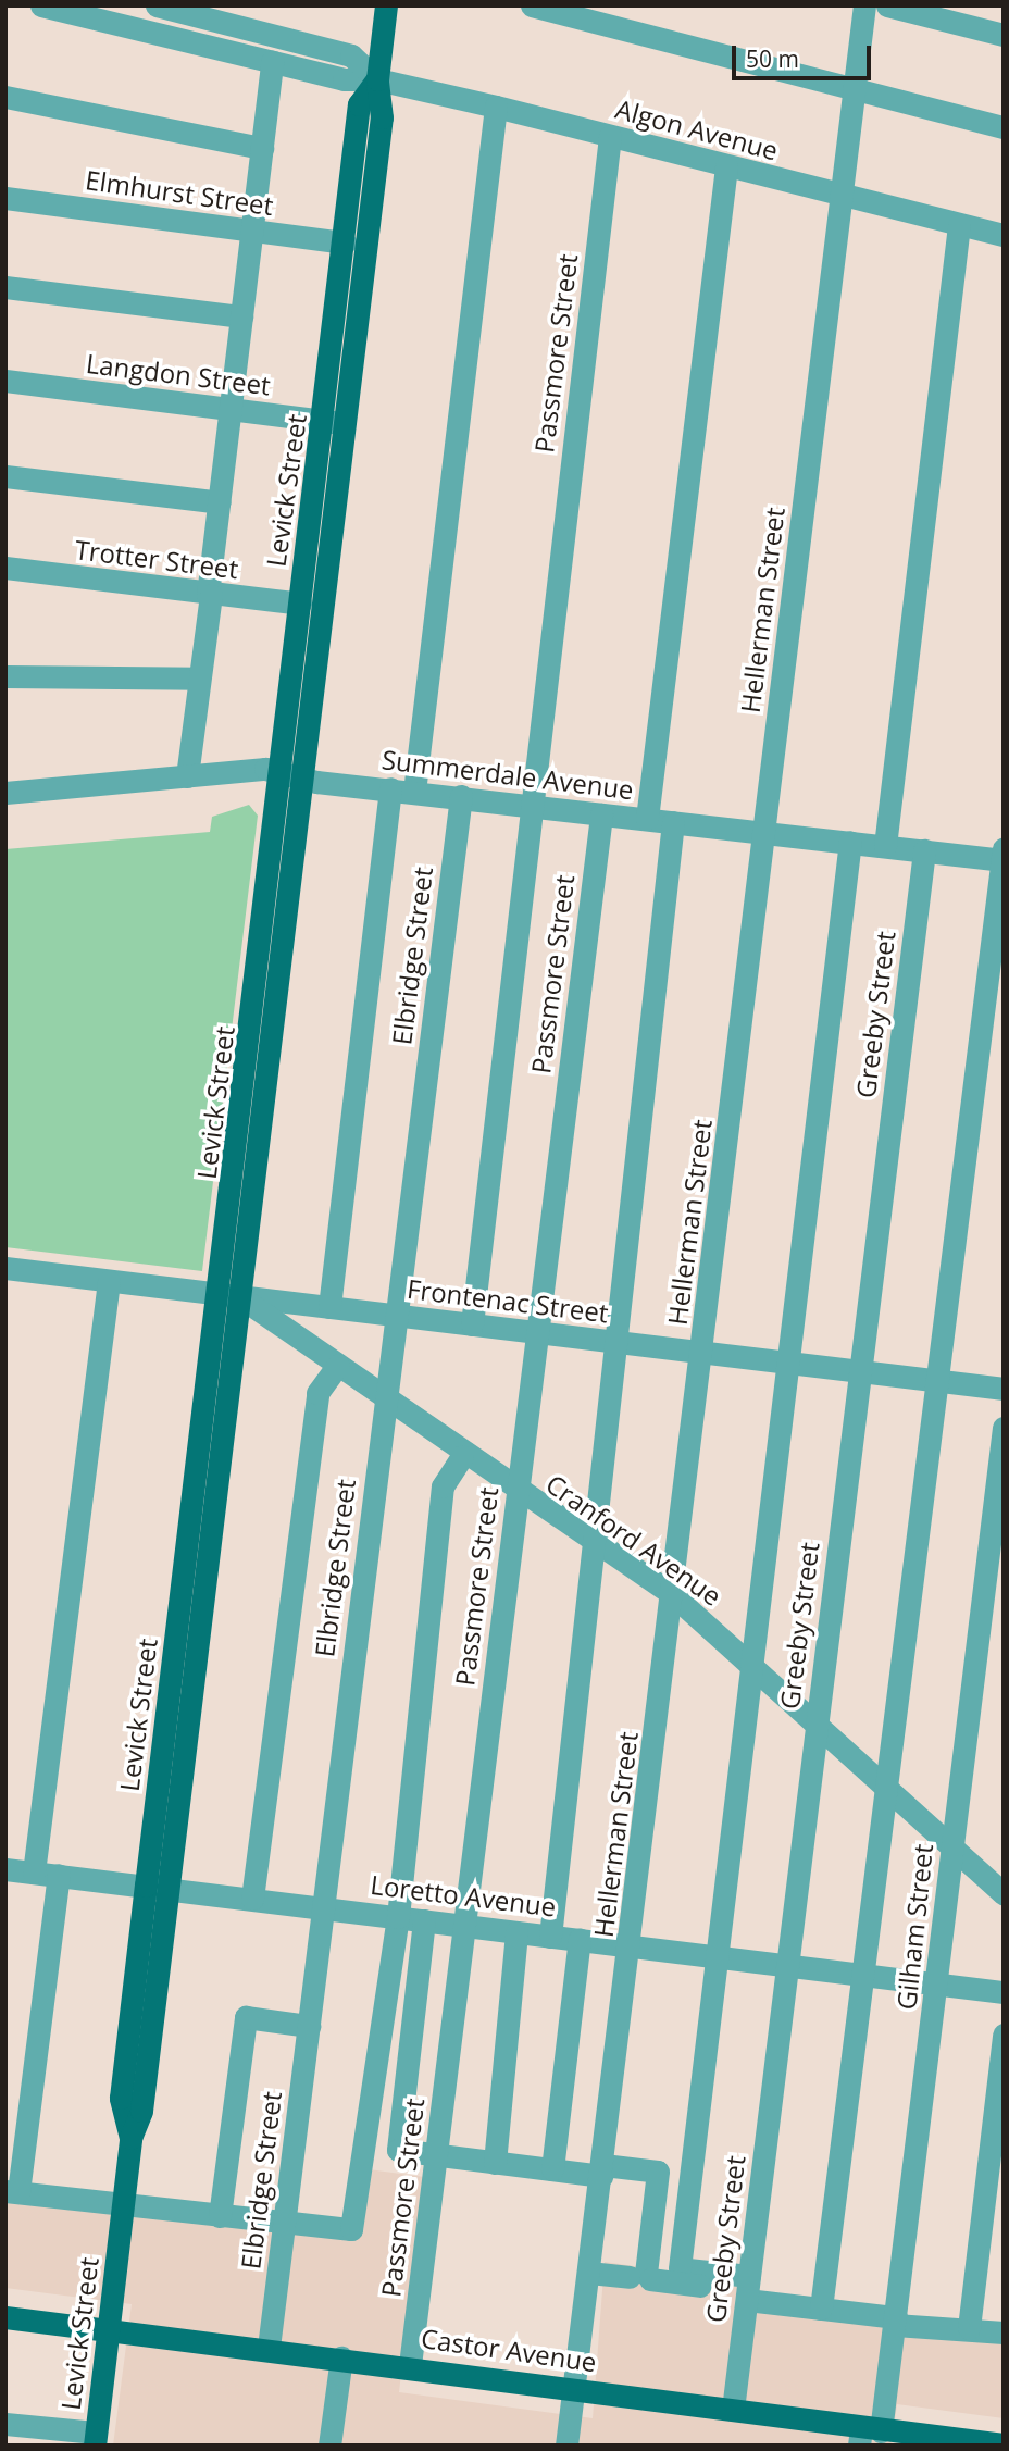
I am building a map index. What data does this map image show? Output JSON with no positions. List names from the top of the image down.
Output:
{
  "streets": {
    "main road": ["Levick Street", "Castor Avenue"],
    "street": [
      "Algon Avenue",
      "Elmhurst Street",
      "Passmore Street",
      "Langdon Street",
      "Trotter Street",
      "Hellerman Street",
      "Summerdale Avenue",
      "Elbridge Street",
      "Greeby Street",
      "Frontenac Street",
      "Cranford Avenue",
      "Loretto Avenue",
      "Gilham Street"
    ]
  },
  "crossings": [
    ["Algon Avenue", "Passmore Street"],
    ["Algon Avenue", "Levick Street"],
    ["Algon Avenue", "Hellerman Street"],
    ["Elmhurst Street", "Levick Street"],
    ["Passmore Street", "Summerdale Avenue"],
    ["Passmore Street", "Frontenac Street"],
    ["Passmore Street", "Cranford Avenue"],
    ["Passmore Street", "Loretto Avenue"],
    ["Passmore Street", "Castor Avenue"],
    ["Langdon Street", "Levick Street"],
    ["Levick Street", "Trotter Street"],
    ["Levick Street", "Summerdale Avenue"],
    ["Levick Street", "Frontenac Street"],
    ["Levick Street", "Cranford Avenue"],
    ["Levick Street", "Loretto Avenue"],
    ["Levick Street", "Castor Avenue"],
    ["Hellerman Street", "Summerdale Avenue"],
    ["Hellerman Street", "Frontenac Street"],
    ["Hellerman Street", "Cranford Avenue"],
    ["Hellerman Street", "Loretto Avenue"],
    ["Hellerman Street", "Castor Avenue"],
    ["Summerdale Avenue", "Elbridge Street"],
    ["Summerdale Avenue", "Greeby Street"],
    ["Elbridge Street", "Frontenac Street"],
    ["Elbridge Street", "Cranford Avenue"],
    ["Elbridge Street", "Loretto Avenue"],
    ["Elbridge Street", "Castor Avenue"],
    ["Greeby Street", "Frontenac Street"],
    ["Greeby Street", "Cranford Avenue"],
    ["Greeby Street", "Loretto Avenue"],
    ["Greeby Street", "Castor Avenue"],
    ["Frontenac Street", "Cranford Avenue"],
    ["Cranford Avenue", "Gilham Street"],
    ["Loretto Avenue", "Gilham Street"],
    ["Gilham Street", "Castor Avenue"]
  ],
  "scale_bar": "50 m"
}
